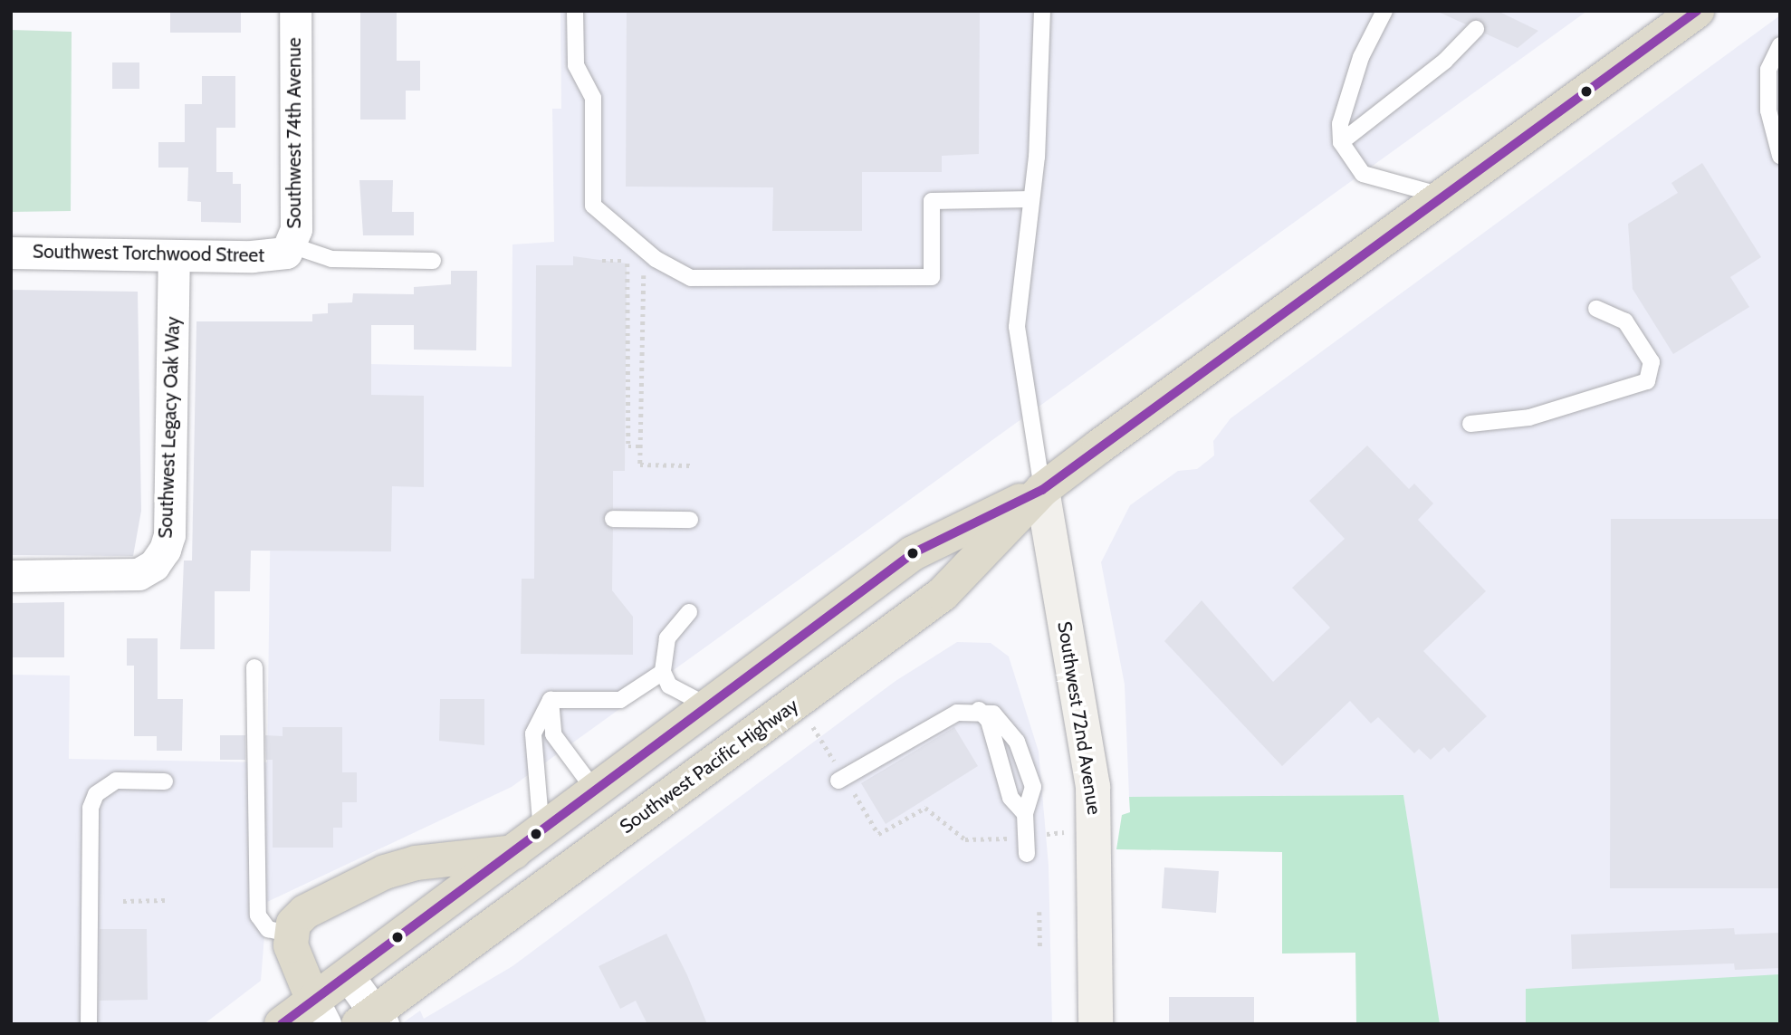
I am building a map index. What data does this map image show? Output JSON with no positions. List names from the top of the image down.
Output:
{
  "streets": {
    "highway": ["Southwest Pacific Highway"],
    "main road": ["Southwest 72nd Avenue"],
    "street": ["Southwest 74th Avenue", "Southwest Torchwood Street", "Southwest Legacy Oak Way"]
  },
  "crossings": [
    ["Southwest 74th Avenue", "Southwest Torchwood Street"],
    ["Southwest Torchwood Street", "Southwest Legacy Oak Way"],
    ["Southwest 72nd Avenue", "Southwest Pacific Highway"]
  ]
}
